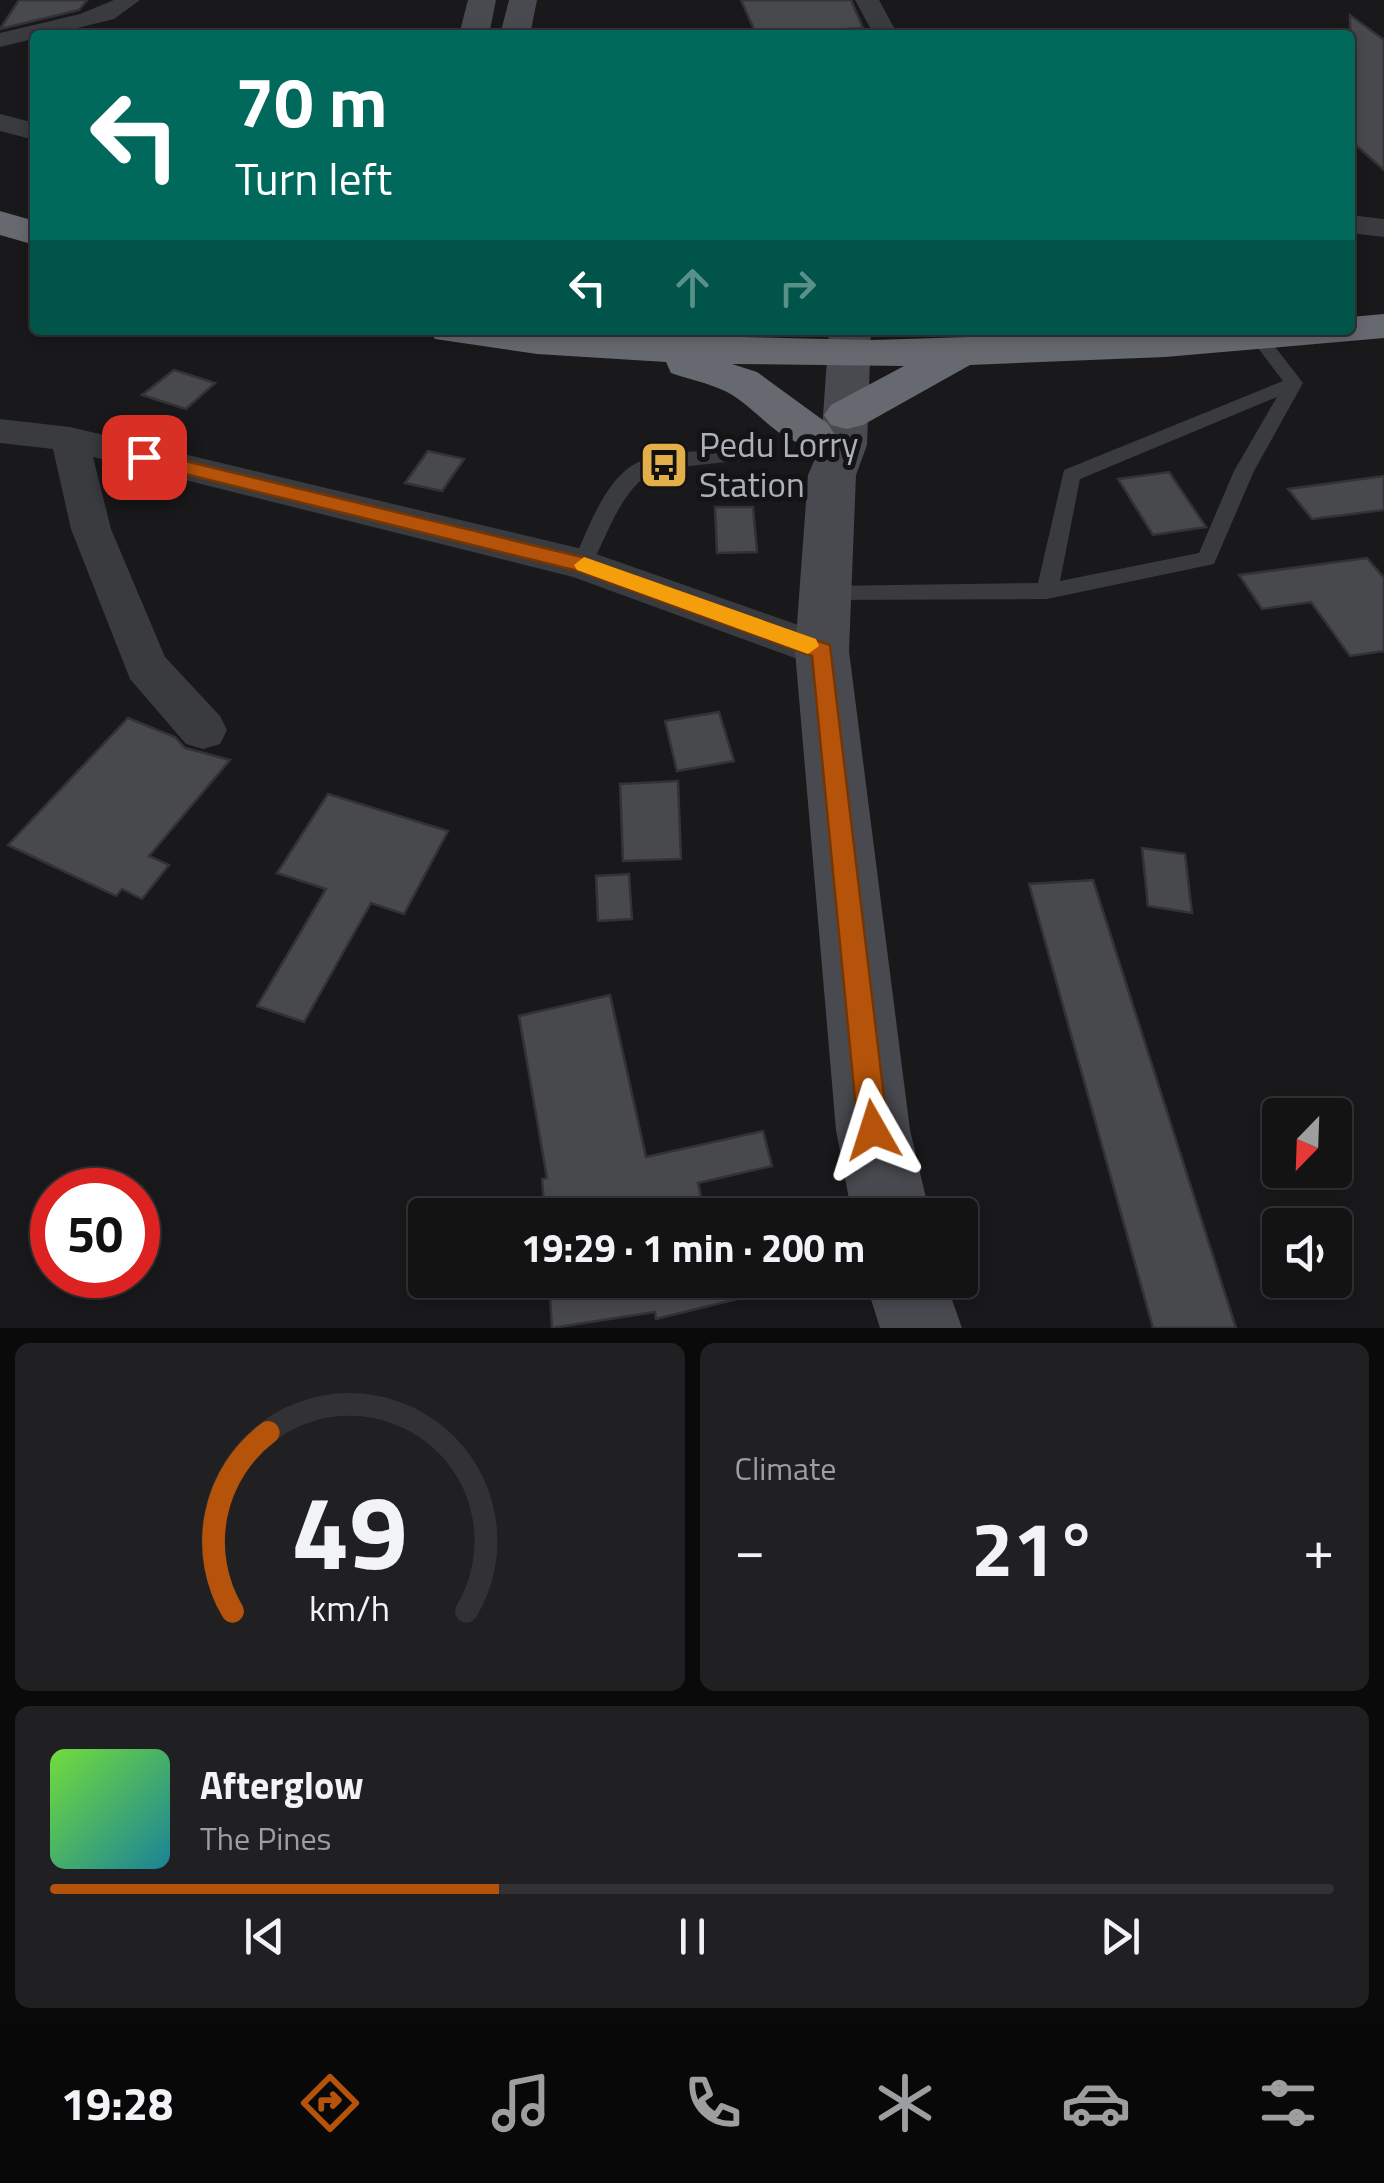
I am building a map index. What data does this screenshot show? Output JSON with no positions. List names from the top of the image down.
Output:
{
  "places": {
    "bus stop": ["Pedu Lorry Station"]
  },
  "north": "bottom left",
  "page": {
    "turn": ["70 m", "Turn left"],
    "limit": "50",
    "trip": "19:29 · 1 min · 200 m",
    "tile": "Climate",
    "heat": ["−", "21°", "+"],
    "song": ["Afterglow", "The Pines"],
    "tabs": "19:28",
    "gauge": ["49", "km/h"]
  }
}
